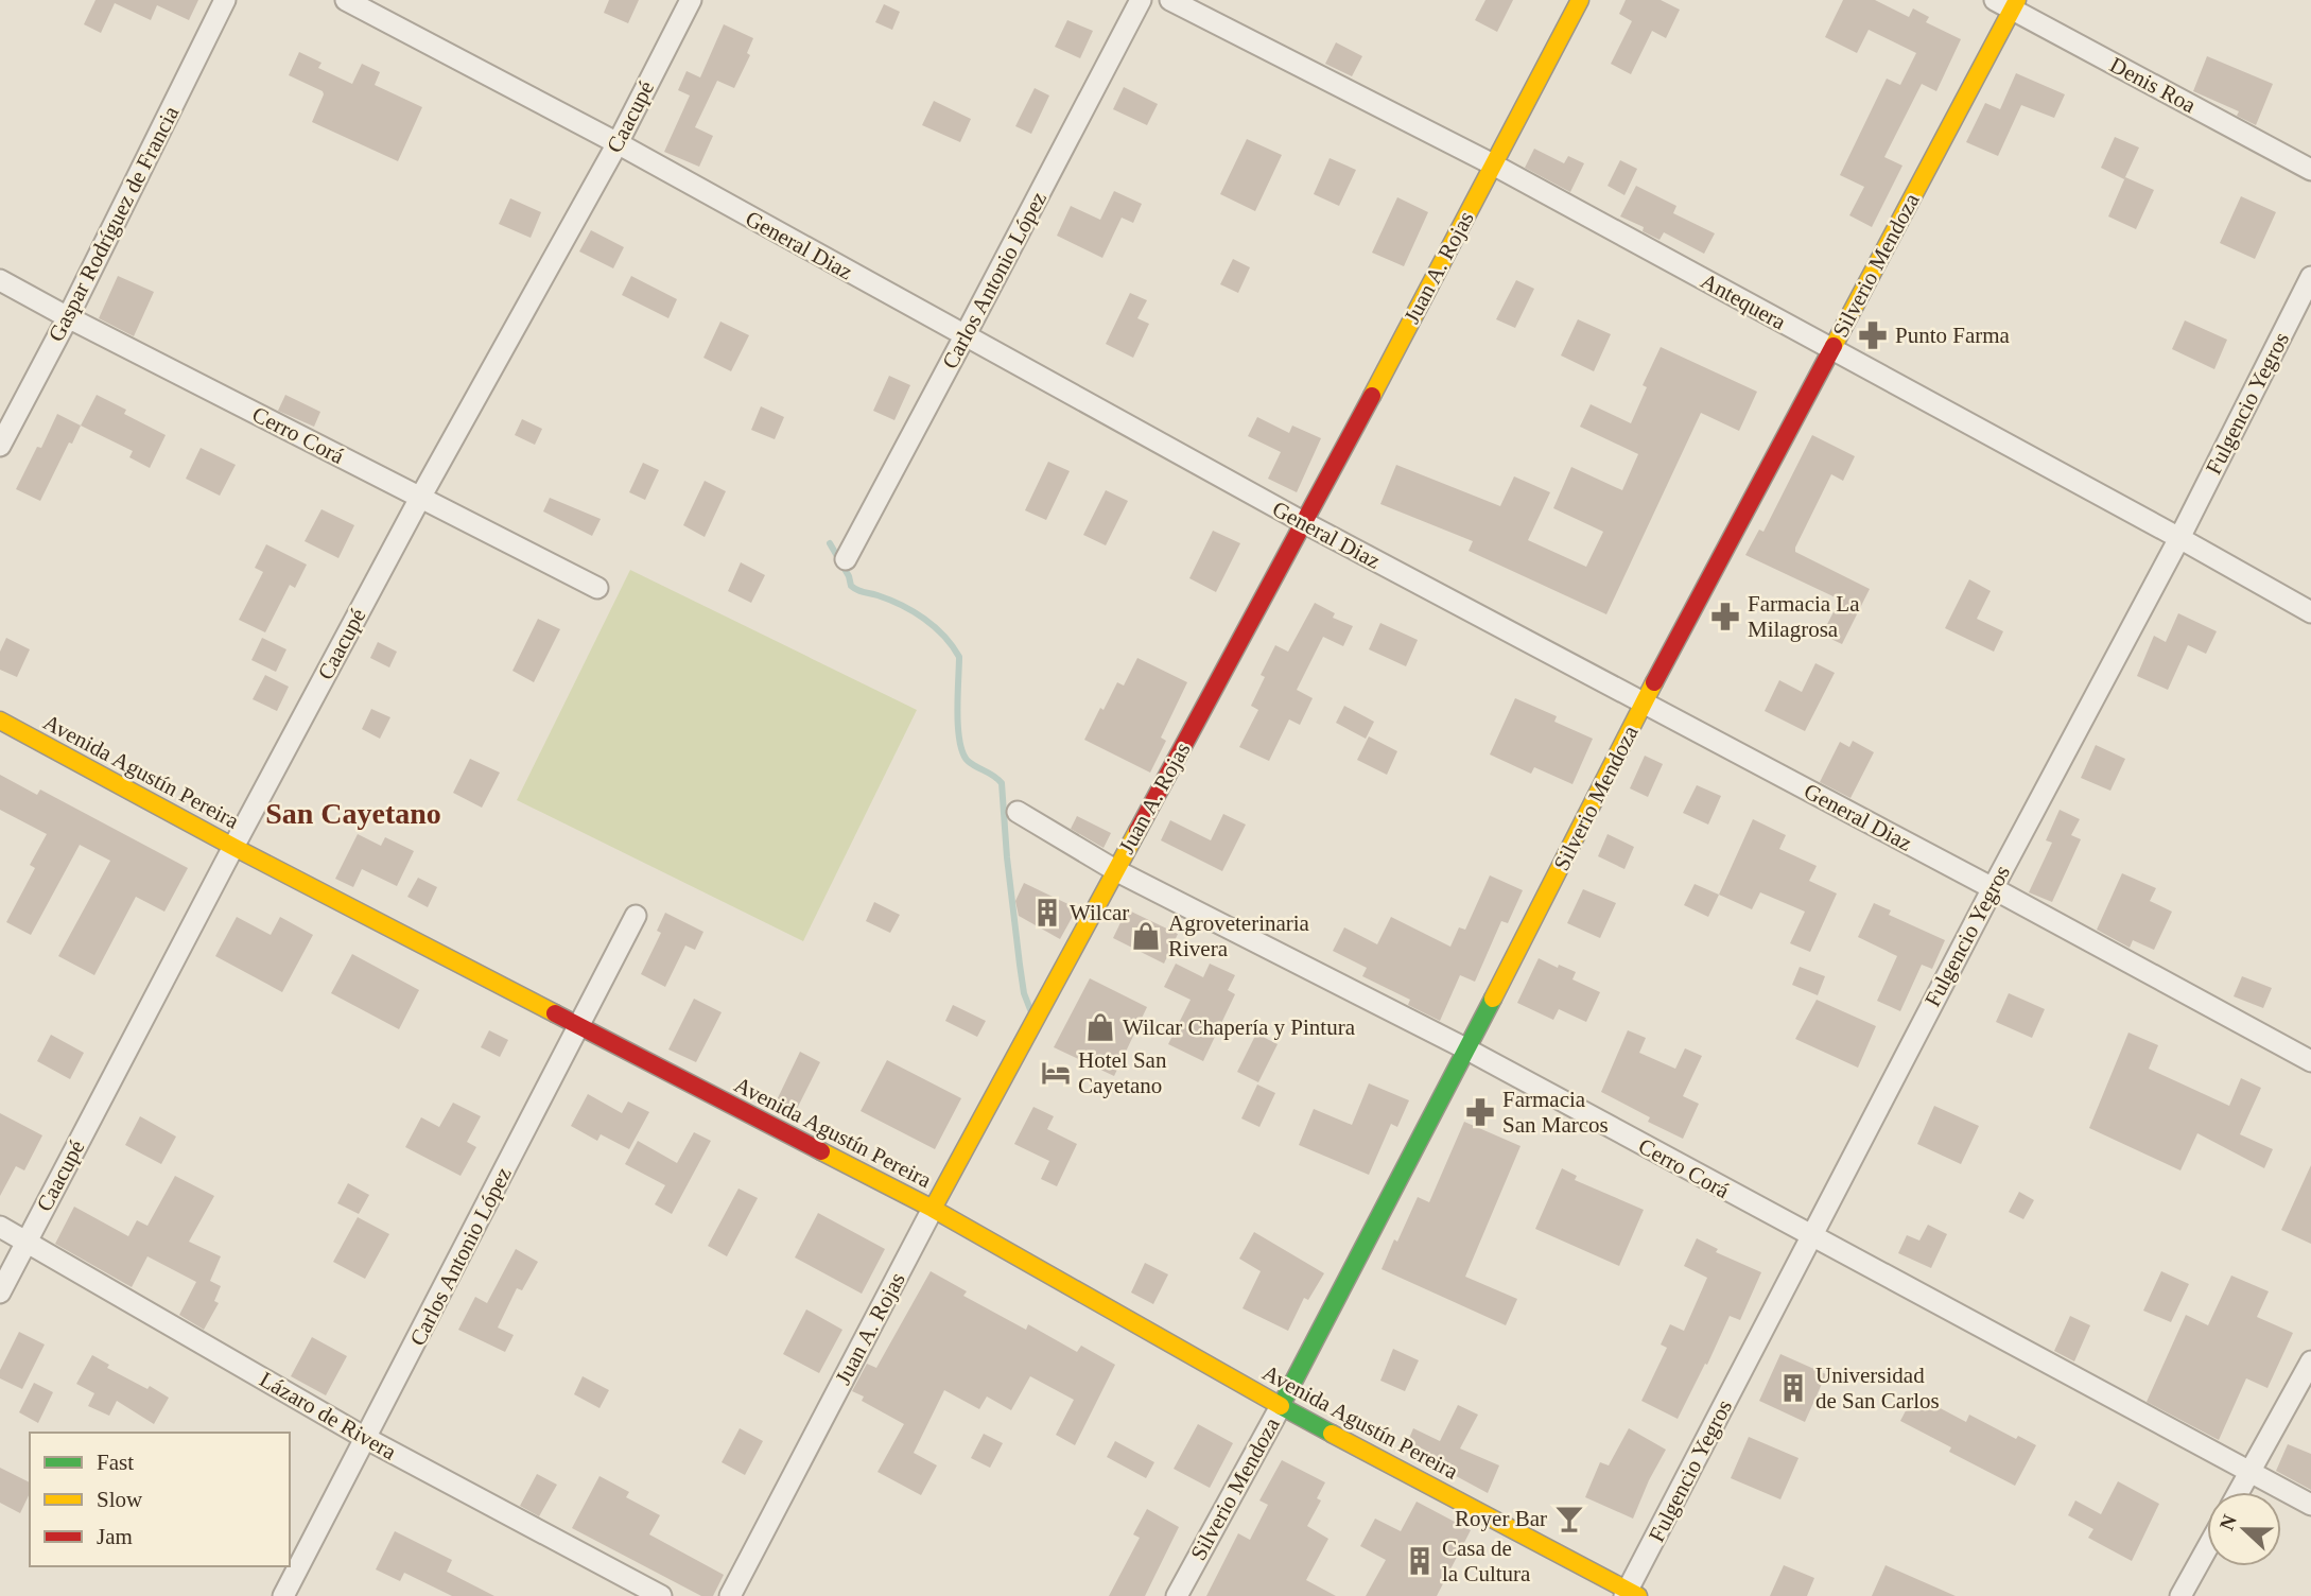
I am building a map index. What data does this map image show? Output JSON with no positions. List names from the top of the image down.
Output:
{
  "streets": {
    "main road": ["Silverio Mendoza", "Juan A. Rojas", "Avenida Agustín Pereira"],
    "street": [
      "Denis Roa",
      "Caacupé",
      "Gaspar Rodríguez de Francia",
      "General Diaz",
      "Carlos Antonio López",
      "Antequera",
      "Fulgencio Yegros",
      "Cerro Corá",
      "Lázaro de Rivera"
    ]
  },
  "crossings": [
    ["Denis Roa", "Silverio Mendoza"],
    ["Caacupé", "General Diaz"],
    ["Caacupé", "Cerro Corá"],
    ["Caacupé", "Avenida Agustín Pereira"],
    ["Caacupé", "Lázaro de Rivera"],
    ["Gaspar Rodríguez de Francia", "Cerro Corá"],
    ["General Diaz", "Silverio Mendoza"],
    ["General Diaz", "Juan A. Rojas"],
    ["General Diaz", "Carlos Antonio López"],
    ["General Diaz", "Fulgencio Yegros"],
    ["Silverio Mendoza", "Antequera"],
    ["Silverio Mendoza", "Cerro Corá"],
    ["Silverio Mendoza", "Avenida Agustín Pereira"],
    ["Juan A. Rojas", "Antequera"],
    ["Juan A. Rojas", "Cerro Corá"],
    ["Juan A. Rojas", "Avenida Agustín Pereira"],
    ["Carlos Antonio López", "Avenida Agustín Pereira"],
    ["Carlos Antonio López", "Lázaro de Rivera"],
    ["Antequera", "Fulgencio Yegros"],
    ["Fulgencio Yegros", "Cerro Corá"],
    ["Fulgencio Yegros", "Avenida Agustín Pereira"]
  ],
  "districts": ["San Cayetano"],
  "places": {
    "pharmacy": ["Punto Farma", "Farmacia La Milagrosa", "Farmacia San Marcos"],
    "building": ["Wilcar", "Universidad de San Carlos", "Casa de la Cultura"],
    "shop": ["Agroveterinaria Rivera", "Wilcar Chapería y Pintura"],
    "hotel": ["Hotel San Cayetano"],
    "bar": ["Royer Bar"]
  },
  "legend": ["Fast", "Slow", "Jam"],
  "north": "left"
}
